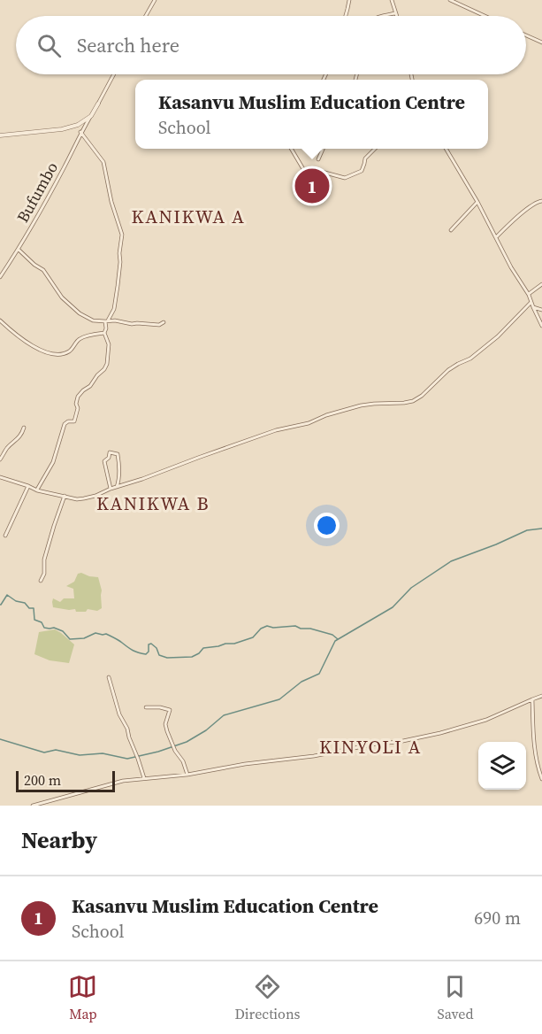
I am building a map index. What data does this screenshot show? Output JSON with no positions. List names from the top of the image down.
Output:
{
  "streets": {
    "street": ["Bufumbo"]
  },
  "districts": ["KANIKWA A", "KANIKWA B", "KINYOLI A"],
  "scale_bar": "200 m",
  "page": {
    "search": "Search here",
    "popup": ["Kasanvu Muslim Education Centre", "School"],
    "pins": "1",
    "scale": "200 m",
    "heading": "Nearby",
    "list": [
      {
        "mark": "1",
        "name": "Kasanvu Muslim Education Centre",
        "note": "School",
        "value": "690 m"
      }
    ],
    "nav": ["Map", "Directions", "Saved"]
  }
}
